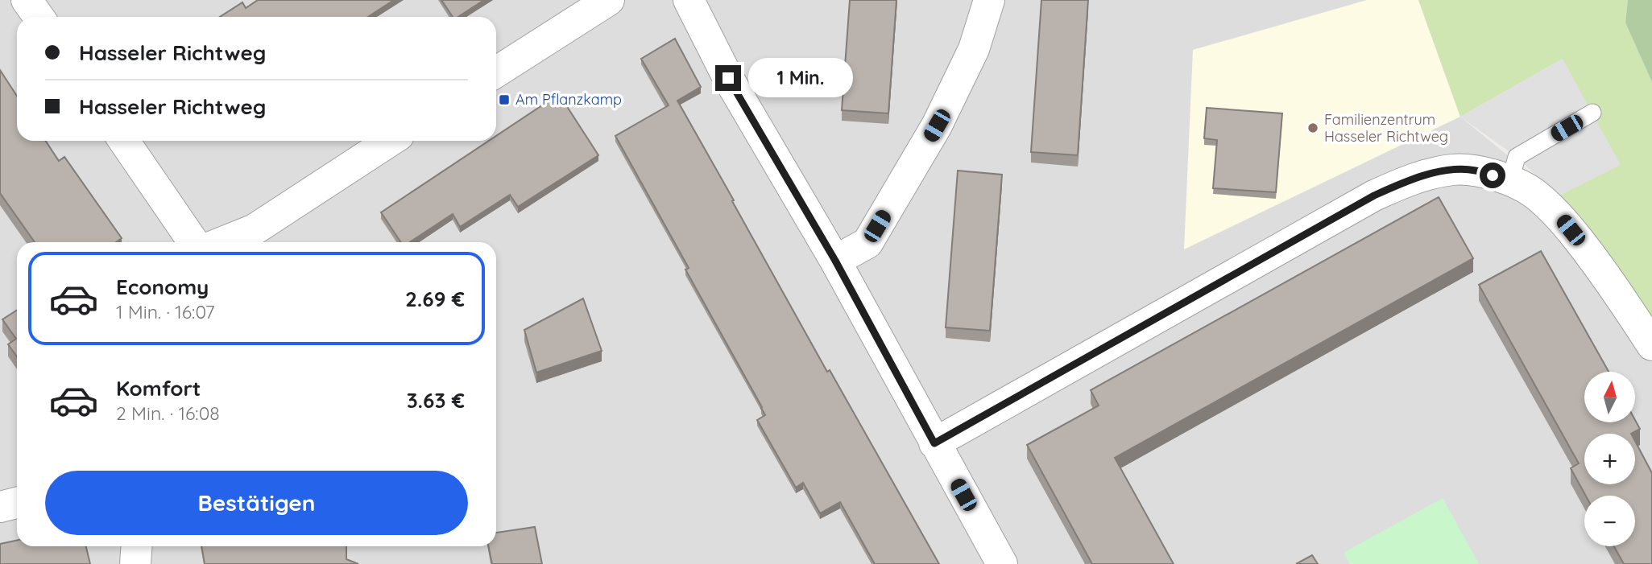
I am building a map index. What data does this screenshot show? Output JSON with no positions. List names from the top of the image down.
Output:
{
  "places": {
    "transit": ["Am Pflanzkamp"],
    "other": ["Familienzentrum Hasseler Richtweg"]
  },
  "north": "top",
  "page": {
    "banner": ["Hasseler Richtweg", "Hasseler Richtweg"],
    "bubble": "1 Min.",
    "list": [
      {
        "name": "Economy",
        "note": "1 Min. · 16:07",
        "value": "2.69 €"
      },
      {
        "name": "Komfort",
        "note": "2 Min. · 16:08",
        "value": "3.63 €"
      }
    ],
    "map_buttons": ["+", "−"],
    "buttons": "Bestätigen"
  }
}
